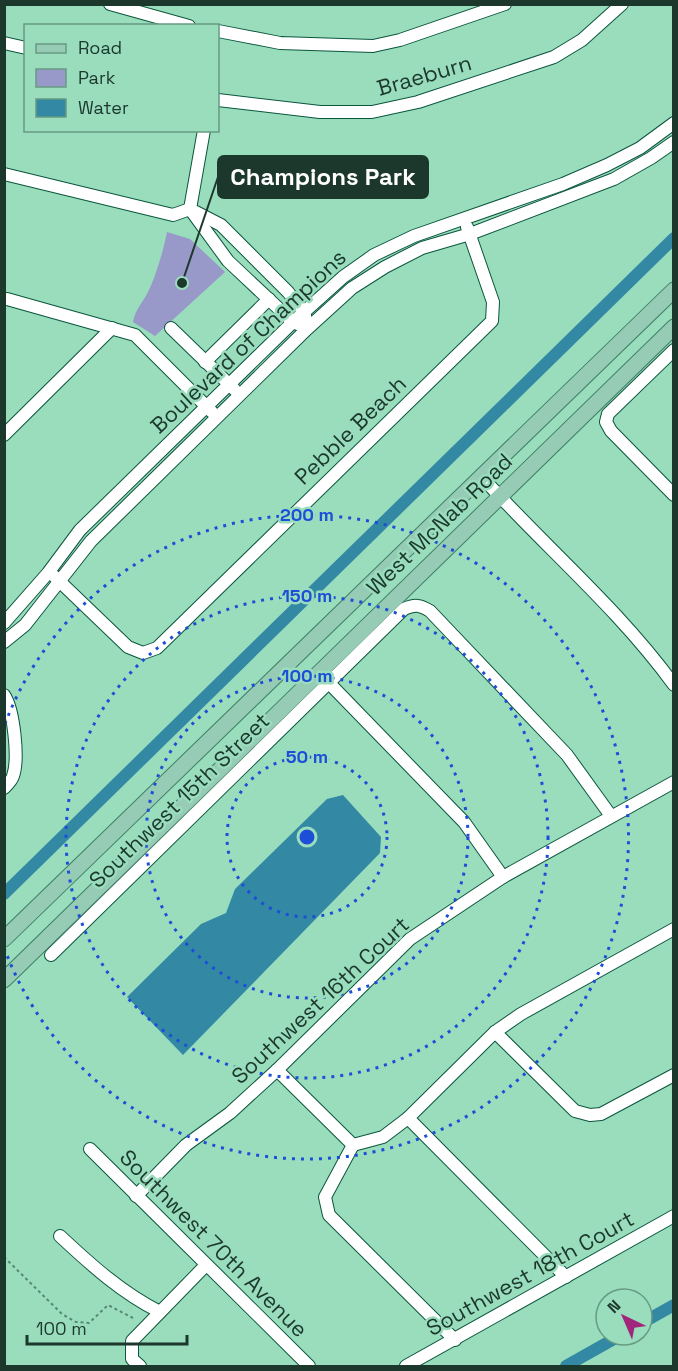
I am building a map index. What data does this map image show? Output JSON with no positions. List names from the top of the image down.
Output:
{
  "streets": {
    "main road": ["West McNab Road"],
    "street": [
      "Braeburn",
      "Boulevard of Champions",
      "Pebble Beach",
      "Southwest 15th Street",
      "Southwest 16th Court",
      "Southwest 70th Avenue",
      "Southwest 18th Court"
    ]
  },
  "crossings": [
    ["Boulevard of Champions", "Pebble Beach"],
    ["Southwest 15th Street", "Southwest 16th Court"],
    ["Southwest 16th Court", "Southwest 70th Avenue"]
  ],
  "places": ["Champions Park"],
  "legend": ["Road", "Park", "Water"],
  "scale_bar": "100 m",
  "north": "top left",
  "rings": [
    "200 m",
    "150 m",
    "100 m",
    "50 m"
  ]
}
